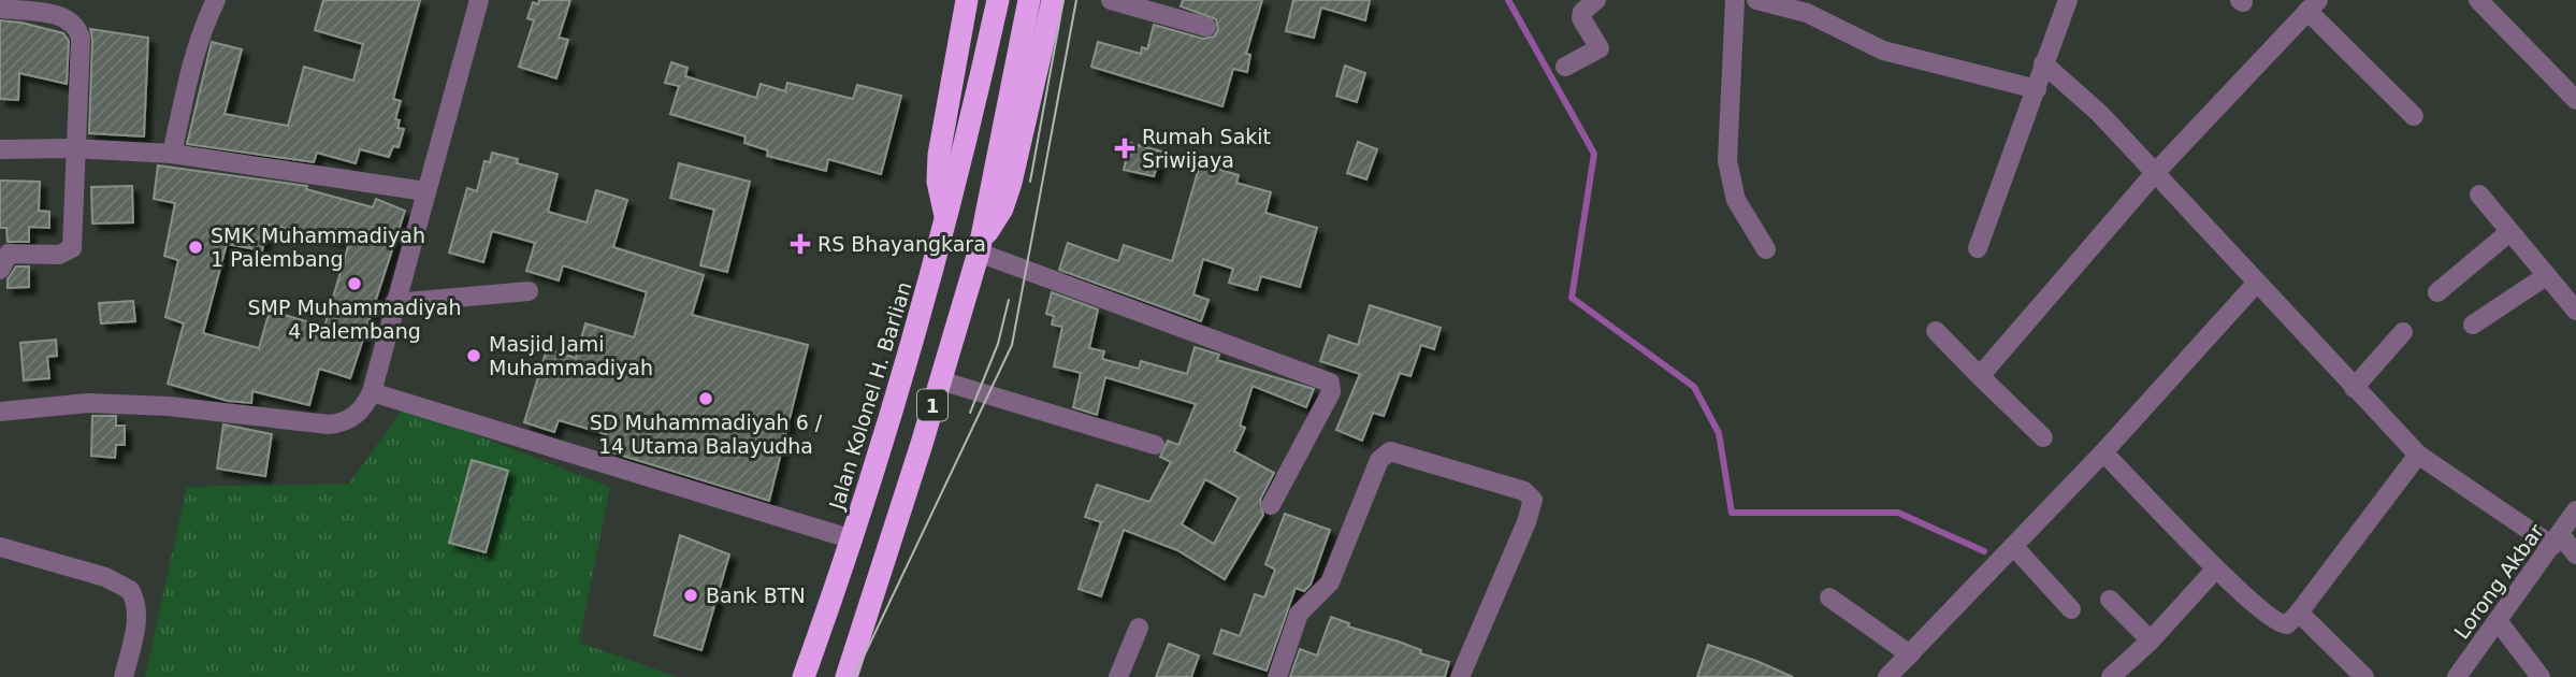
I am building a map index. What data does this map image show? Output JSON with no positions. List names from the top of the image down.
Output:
{
  "streets": {
    "highway": ["Jalan Kolonel H. Barlian", "1"],
    "street": ["Lorong Akbar"]
  },
  "places": {
    "health": ["Rumah Sakit Sriwijaya", "RS Bhayangkara"],
    "other": [
      "SMK Muhammadiyah 1 Palembang",
      "SMP Muhammadiyah 4 Palembang",
      "Masjid Jami Muhammadiyah",
      "SD Muhammadiyah 6 / 14 Utama Balayudha",
      "Bank BTN"
    ]
  }
}
